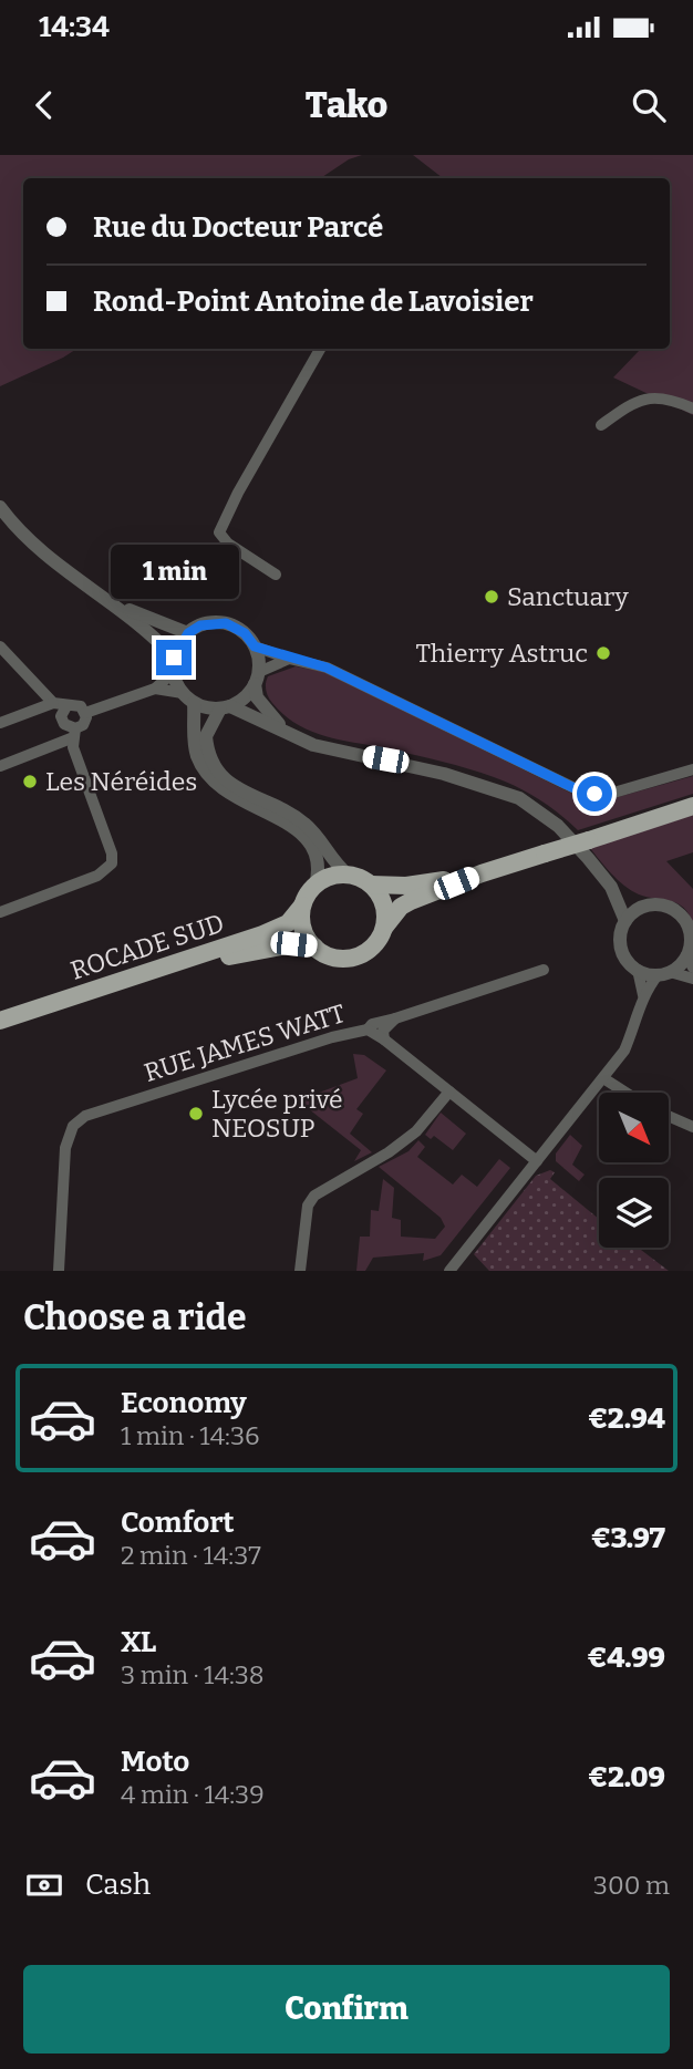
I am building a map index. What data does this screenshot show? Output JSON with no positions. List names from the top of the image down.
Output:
{
  "streets": {
    "main road": ["ROCADE SUD"],
    "street": ["RUE JAMES WATT"]
  },
  "places": [
    "Sanctuary",
    "Thierry Astruc",
    "Les Néréides",
    "Lycée privé NEOSUP"
  ],
  "north": "bottom right",
  "page": {
    "status": "14:34",
    "header": "Tako",
    "banner": ["Rue du Docteur Parcé", "Rond-Point Antoine de Lavoisier"],
    "bubble": "1 min",
    "heading": "Choose a ride",
    "list": [
      {
        "name": "Economy",
        "note": "1 min · 14:36",
        "value": "€2.94"
      },
      {
        "name": "Comfort",
        "note": "2 min · 14:37",
        "value": "€3.97"
      },
      {
        "name": "XL",
        "note": "3 min · 14:38",
        "value": "€4.99"
      },
      {
        "name": "Moto",
        "note": "4 min · 14:39",
        "value": "€2.09"
      }
    ],
    "pay": ["Cash", "300 m"],
    "buttons": "Confirm"
  }
}
